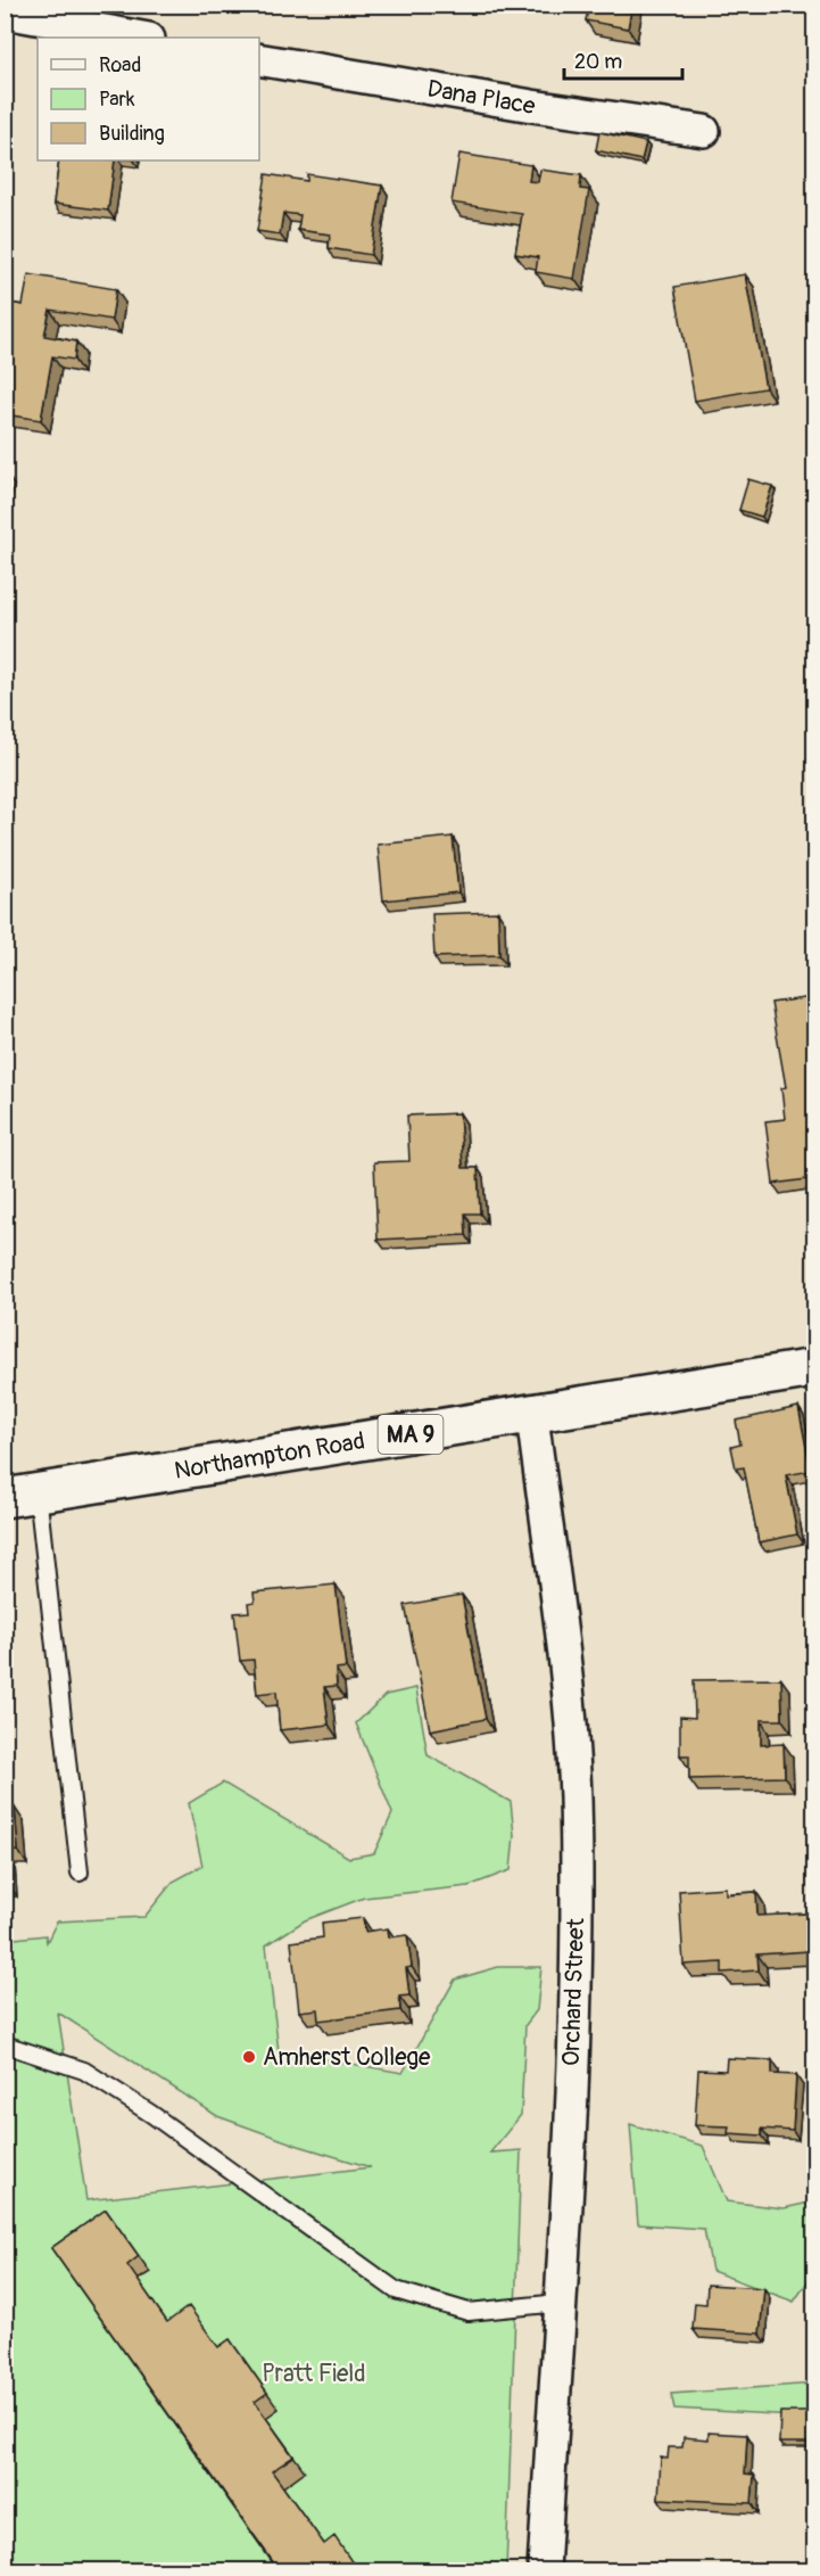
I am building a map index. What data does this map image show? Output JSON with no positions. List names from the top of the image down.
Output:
{
  "streets": {
    "highway": ["MA 9", "Northampton Road"],
    "street": ["Dana Place", "Orchard Street"]
  },
  "crossings": [
    ["Northampton Road", "Orchard Street"]
  ],
  "parks": ["Pratt Field"],
  "places": ["Amherst College"],
  "legend": ["Road", "Park", "Building"],
  "scale_bar": "20 m"
}
